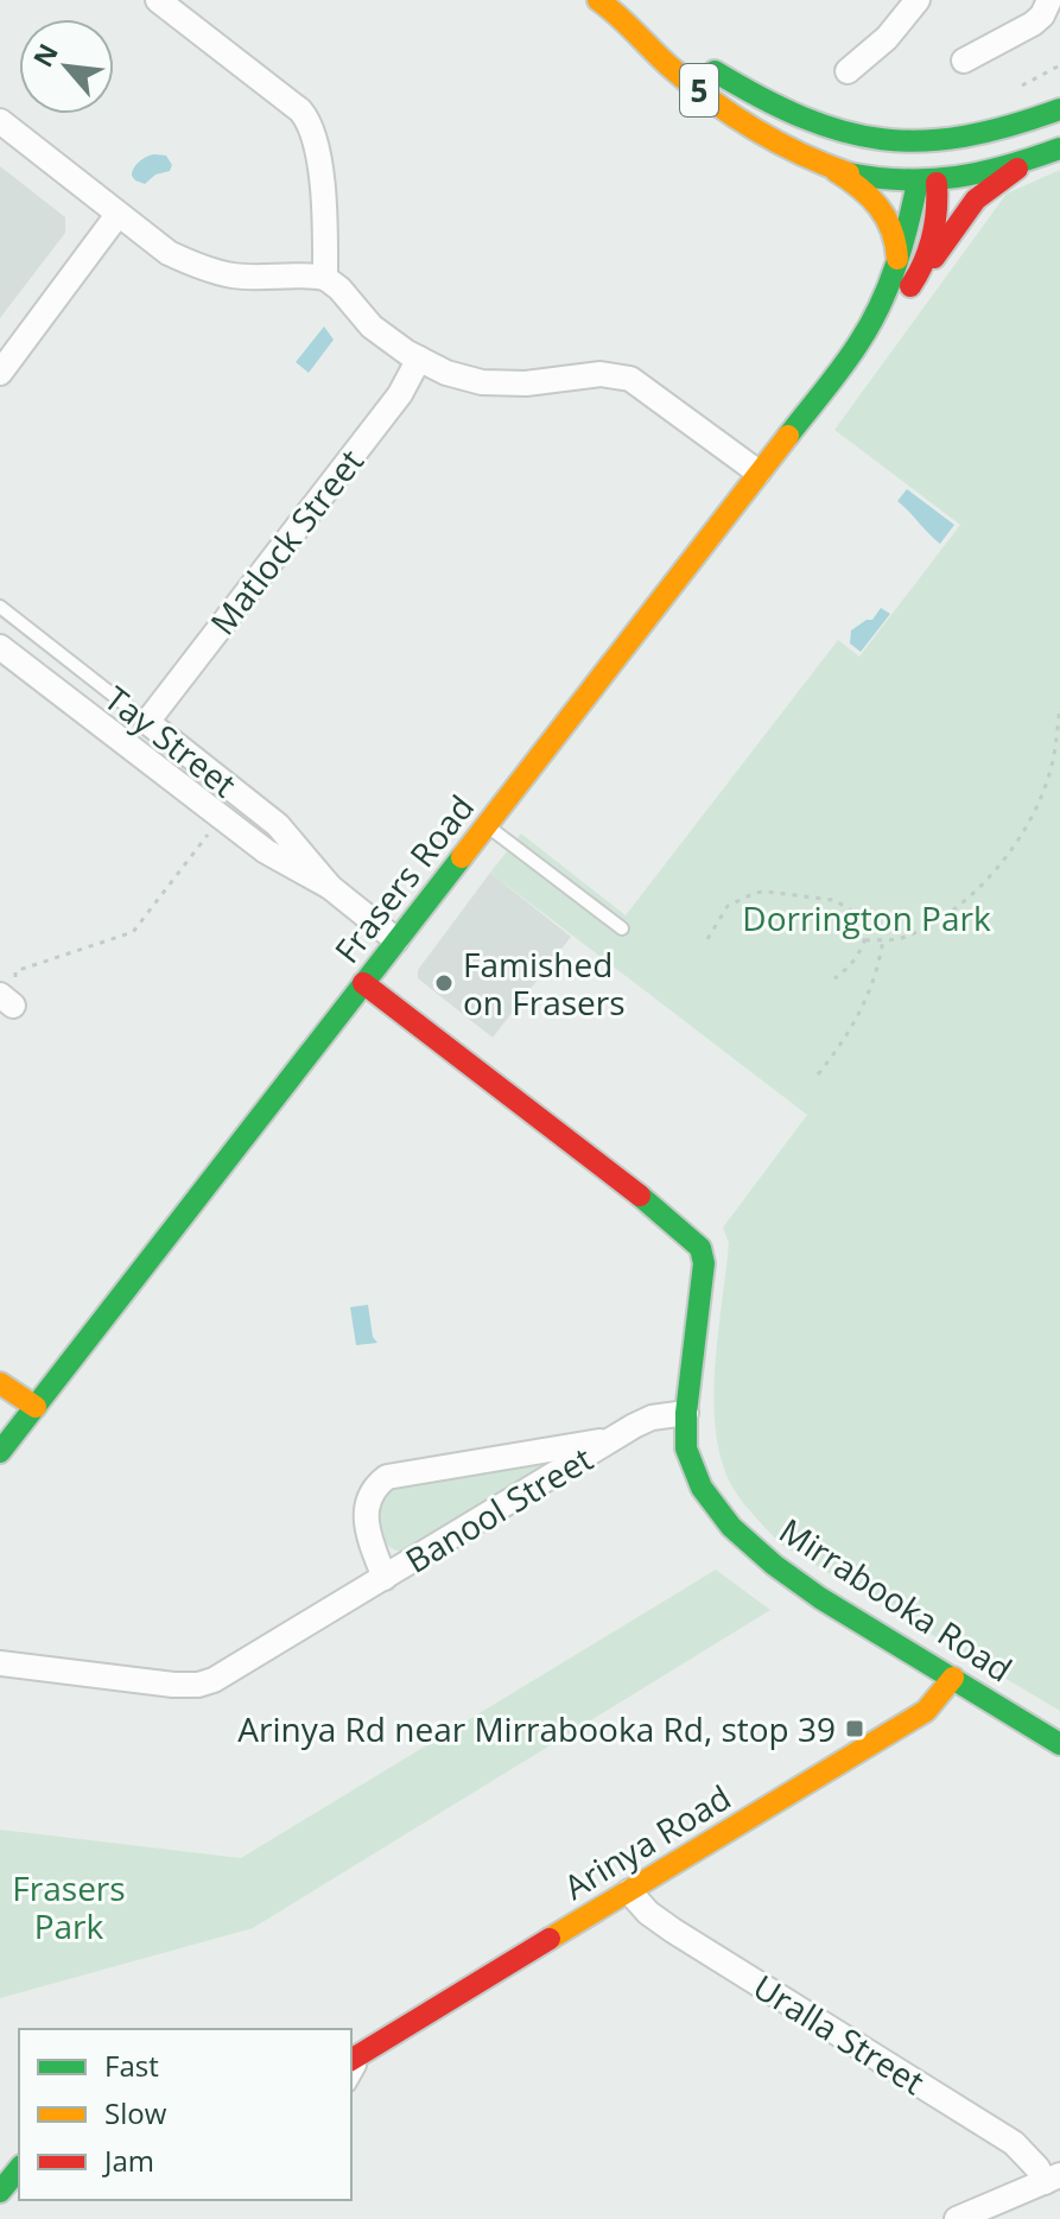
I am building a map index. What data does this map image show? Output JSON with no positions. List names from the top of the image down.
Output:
{
  "streets": {
    "main road": [
      "5",
      "Frasers Road",
      "Mirrabooka Road",
      "Arinya Road"
    ],
    "street": [
      "Matlock Street",
      "Tay Street",
      "Banool Street",
      "Uralla Street"
    ]
  },
  "crossings": [
    ["5", "Frasers Road"],
    ["Matlock Street", "Tay Street"],
    ["Tay Street", "Frasers Road"],
    ["Frasers Road", "Mirrabooka Road"],
    ["Banool Street", "Mirrabooka Road"],
    ["Mirrabooka Road", "Arinya Road"],
    ["Arinya Road", "Uralla Street"]
  ],
  "parks": ["Dorrington Park", "Frasers Park"],
  "places": {
    "other": ["Famished on Frasers"],
    "transit": ["Arinya Rd near Mirrabooka Rd, stop 39"]
  },
  "legend": ["Fast", "Slow", "Jam"],
  "north": "top left"
}
